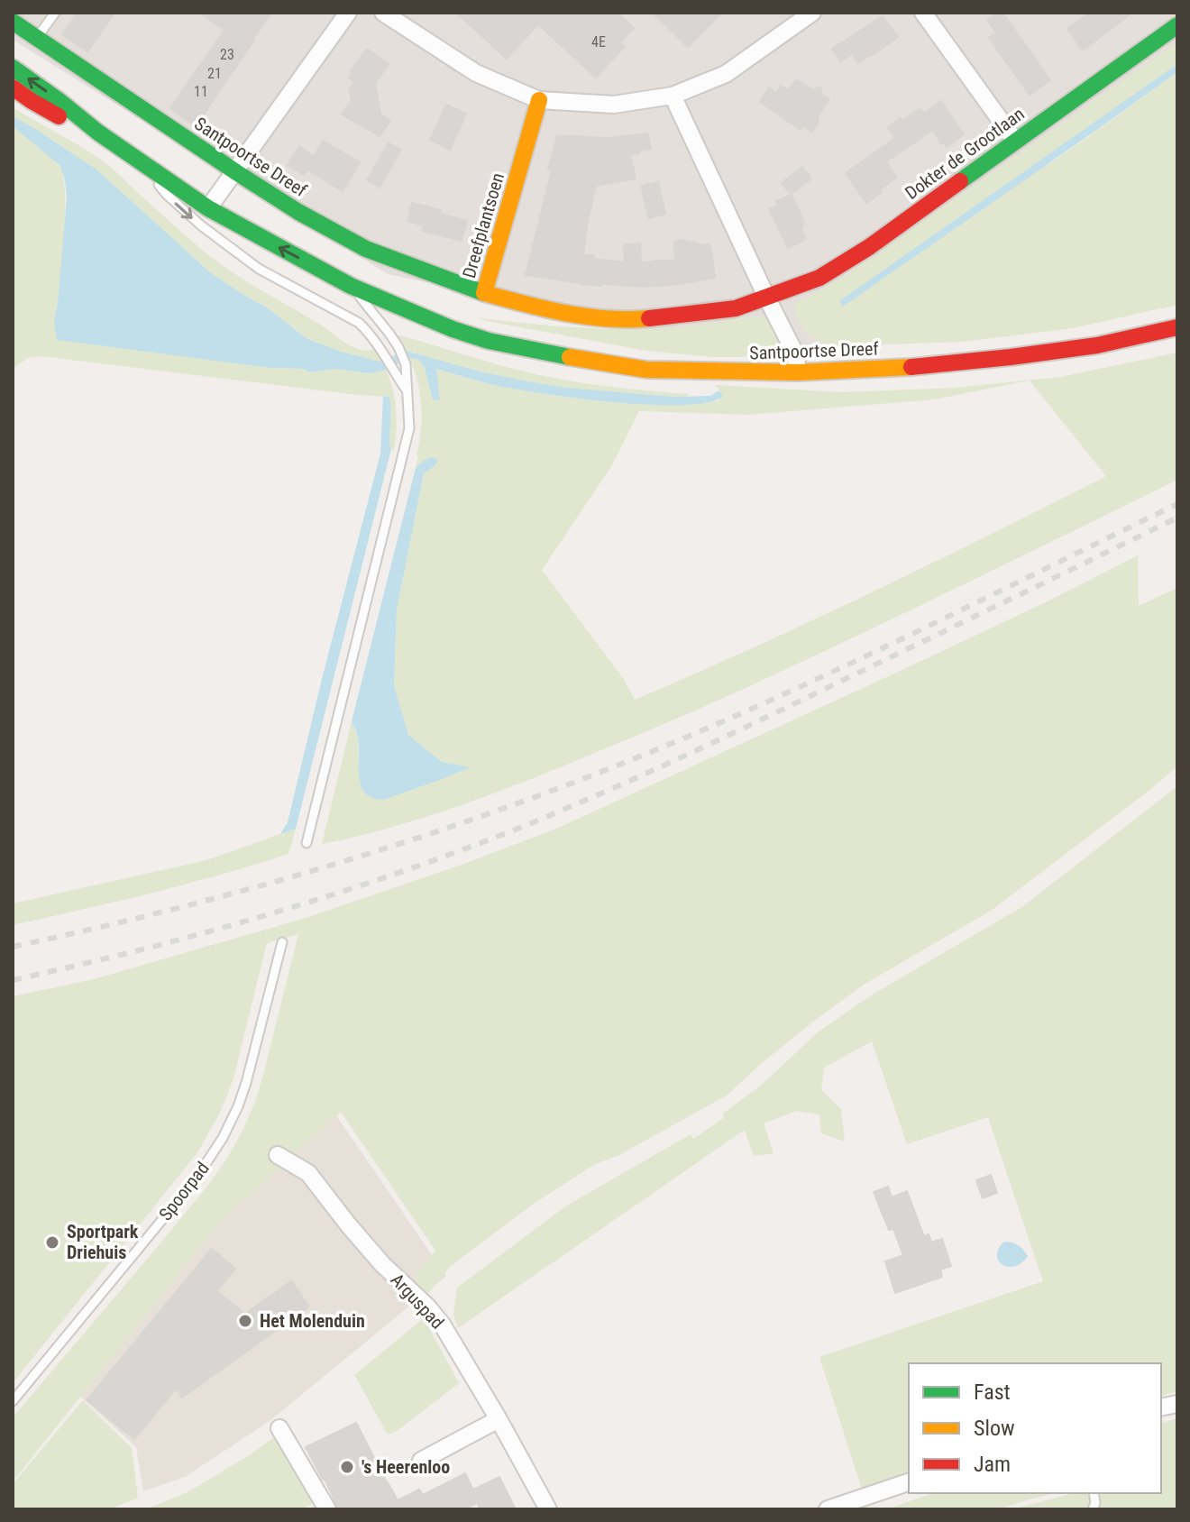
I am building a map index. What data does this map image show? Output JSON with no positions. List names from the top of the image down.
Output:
{
  "streets": {
    "street": [
      "Dokter de Grootlaan",
      "Santpoortse Dreef",
      "Dreefplantsoen",
      "Arguspad"
    ],
    "lane": ["Spoorpad"]
  },
  "crossings": [
    ["Dokter de Grootlaan", "Dreefplantsoen"],
    ["Santpoortse Dreef", "Dreefplantsoen"]
  ],
  "places": ["Sportpark Driehuis", "Het Molenduin", "'s Heerenloo"],
  "house_numbers": [
    "4E",
    "23",
    "21",
    "11"
  ],
  "legend": ["Fast", "Slow", "Jam"]
}
